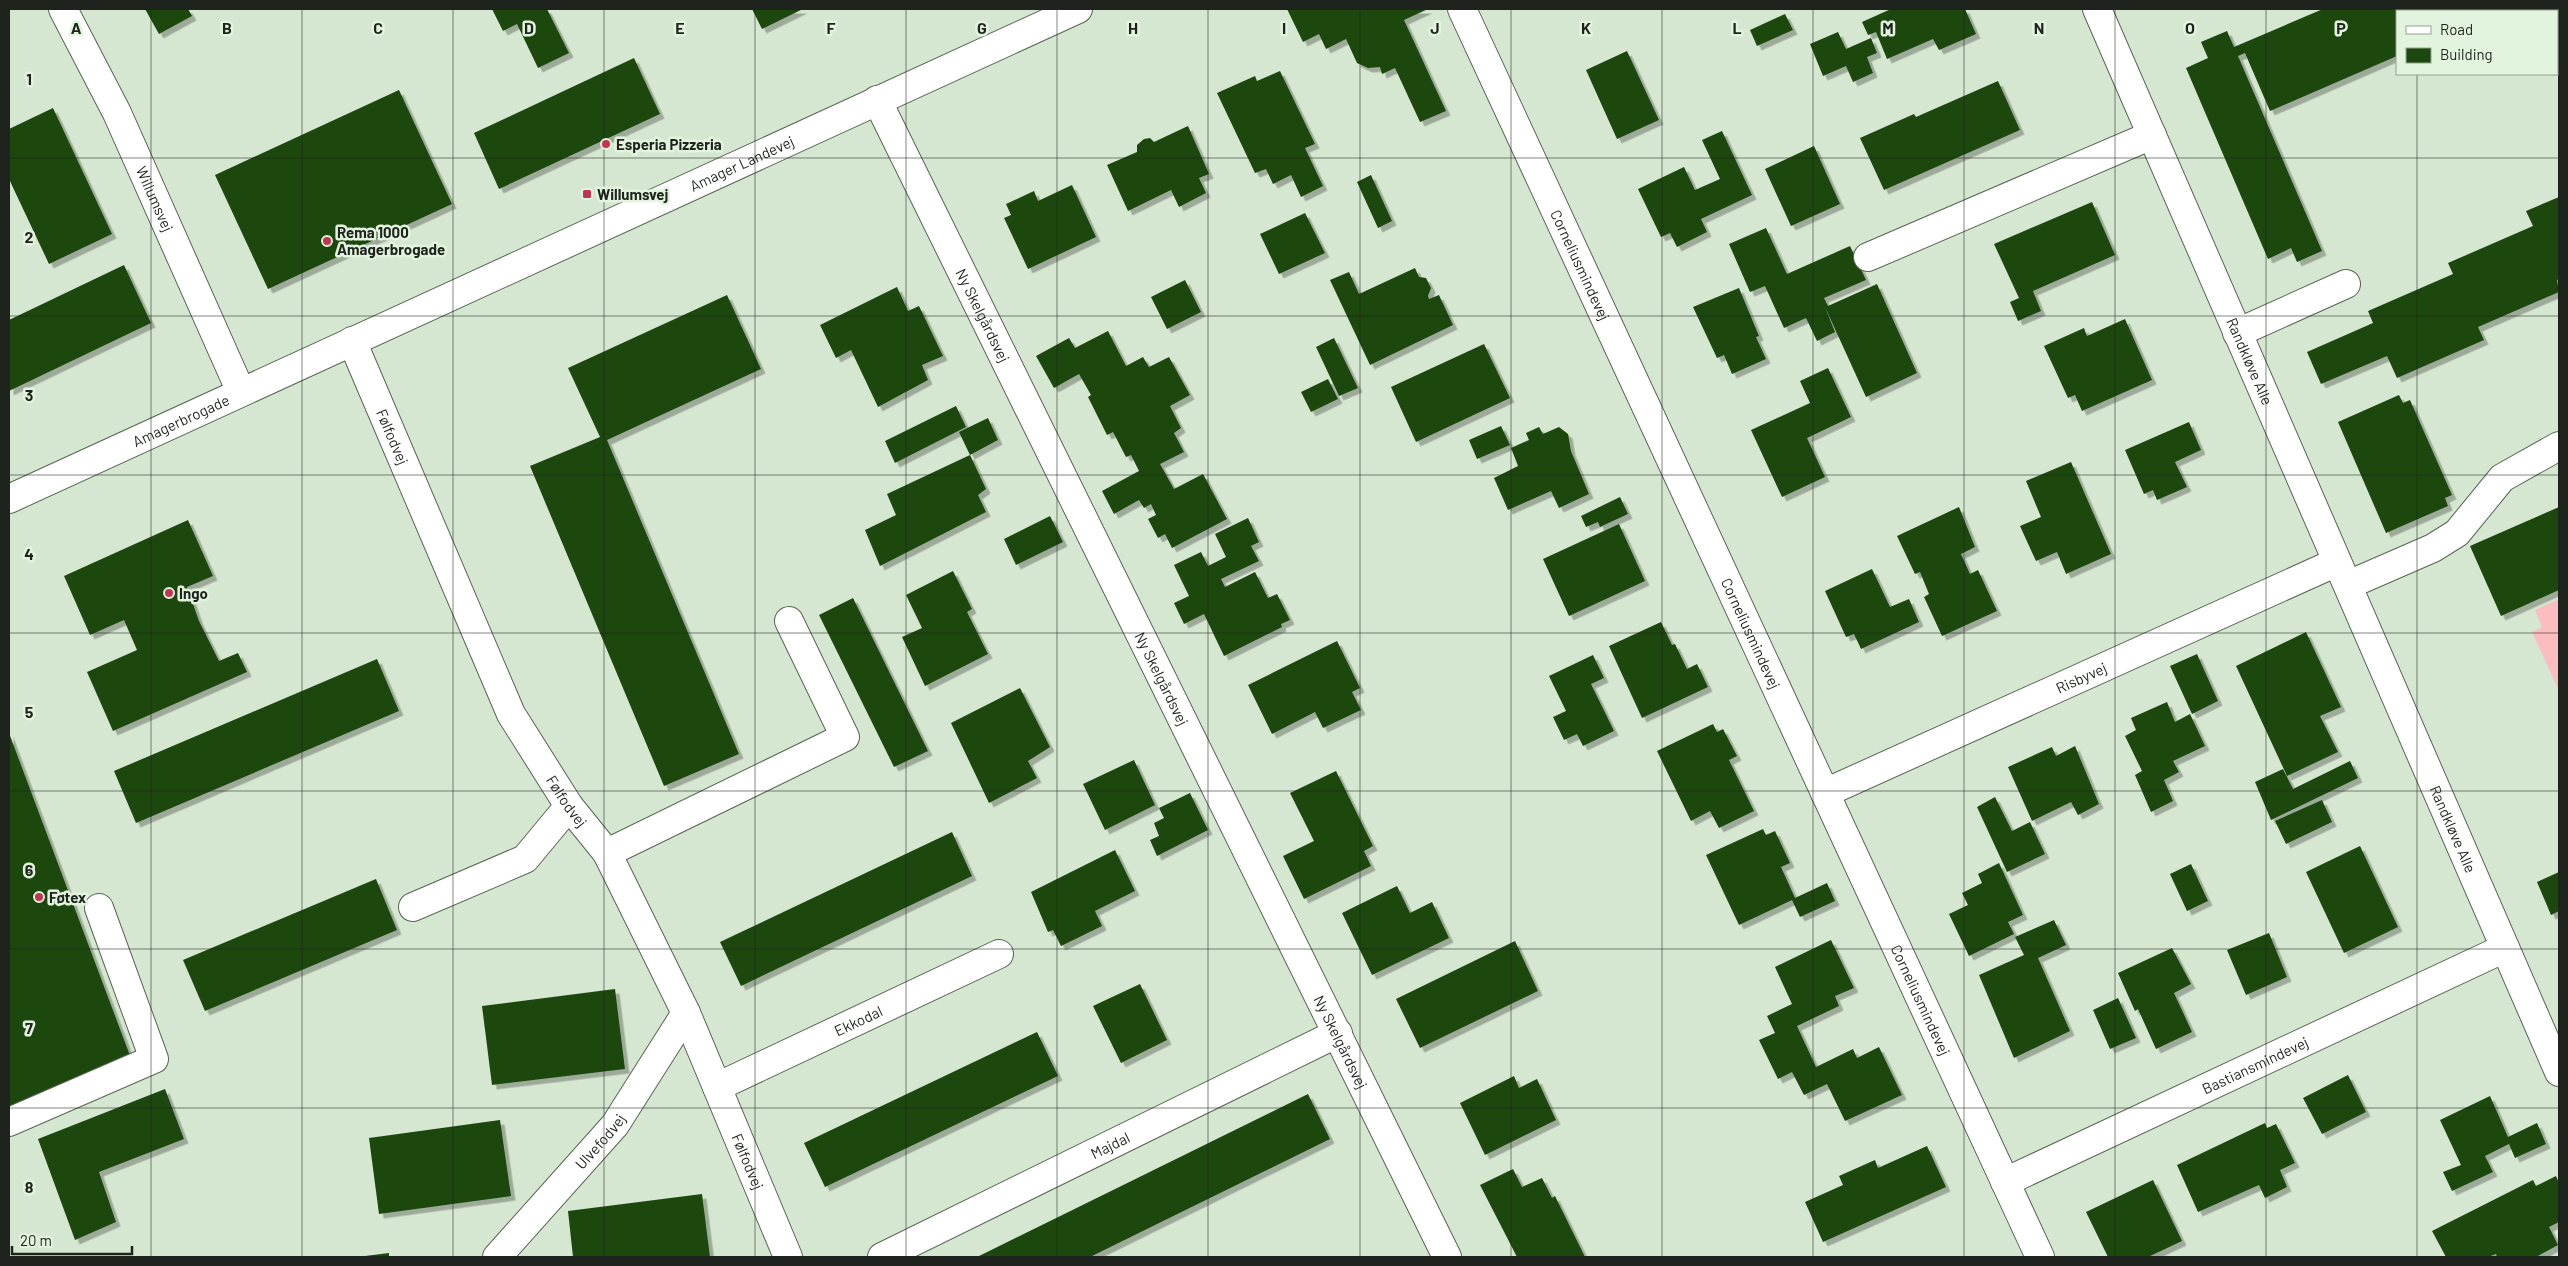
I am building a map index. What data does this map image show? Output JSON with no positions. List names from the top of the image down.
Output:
{
  "streets": {
    "street": [
      "Amager Landevej",
      "Willumsvej",
      "Corneliusmindevej",
      "Ny Skelgårdsvej",
      "Randkløve Alle",
      "Amagerbrogade",
      "Følfodvej",
      "Risbyvej",
      "Ekkodal",
      "Bastiansmindevej",
      "Ulvefodvej",
      "Majdal"
    ]
  },
  "crossings": [
    ["Amager Landevej", "Ny Skelgårdsvej"],
    ["Amager Landevej", "Amagerbrogade"],
    ["Amager Landevej", "Følfodvej"],
    ["Willumsvej", "Amagerbrogade"],
    ["Corneliusmindevej", "Risbyvej"],
    ["Corneliusmindevej", "Bastiansmindevej"],
    ["Ny Skelgårdsvej", "Majdal"],
    ["Randkløve Alle", "Risbyvej"],
    ["Randkløve Alle", "Bastiansmindevej"],
    ["Amagerbrogade", "Følfodvej"],
    ["Følfodvej", "Ekkodal"],
    ["Følfodvej", "Ulvefodvej"]
  ],
  "places": {
    "other": [
      "Esperia Pizzeria",
      "Rema 1000 Amagerbrogade",
      "Ingo",
      "Føtex"
    ],
    "transit": ["Willumsvej"]
  },
  "legend": ["Road", "Building"],
  "scale_bar": "20 m",
  "grid": {
    "columns": [
      "A",
      "B",
      "C",
      "D",
      "E",
      "F",
      "G",
      "H",
      "I",
      "J",
      "K",
      "L",
      "M",
      "N",
      "O",
      "P"
    ],
    "rows": [
      "1",
      "2",
      "3",
      "4",
      "5",
      "6",
      "7",
      "8"
    ]
  }
}
